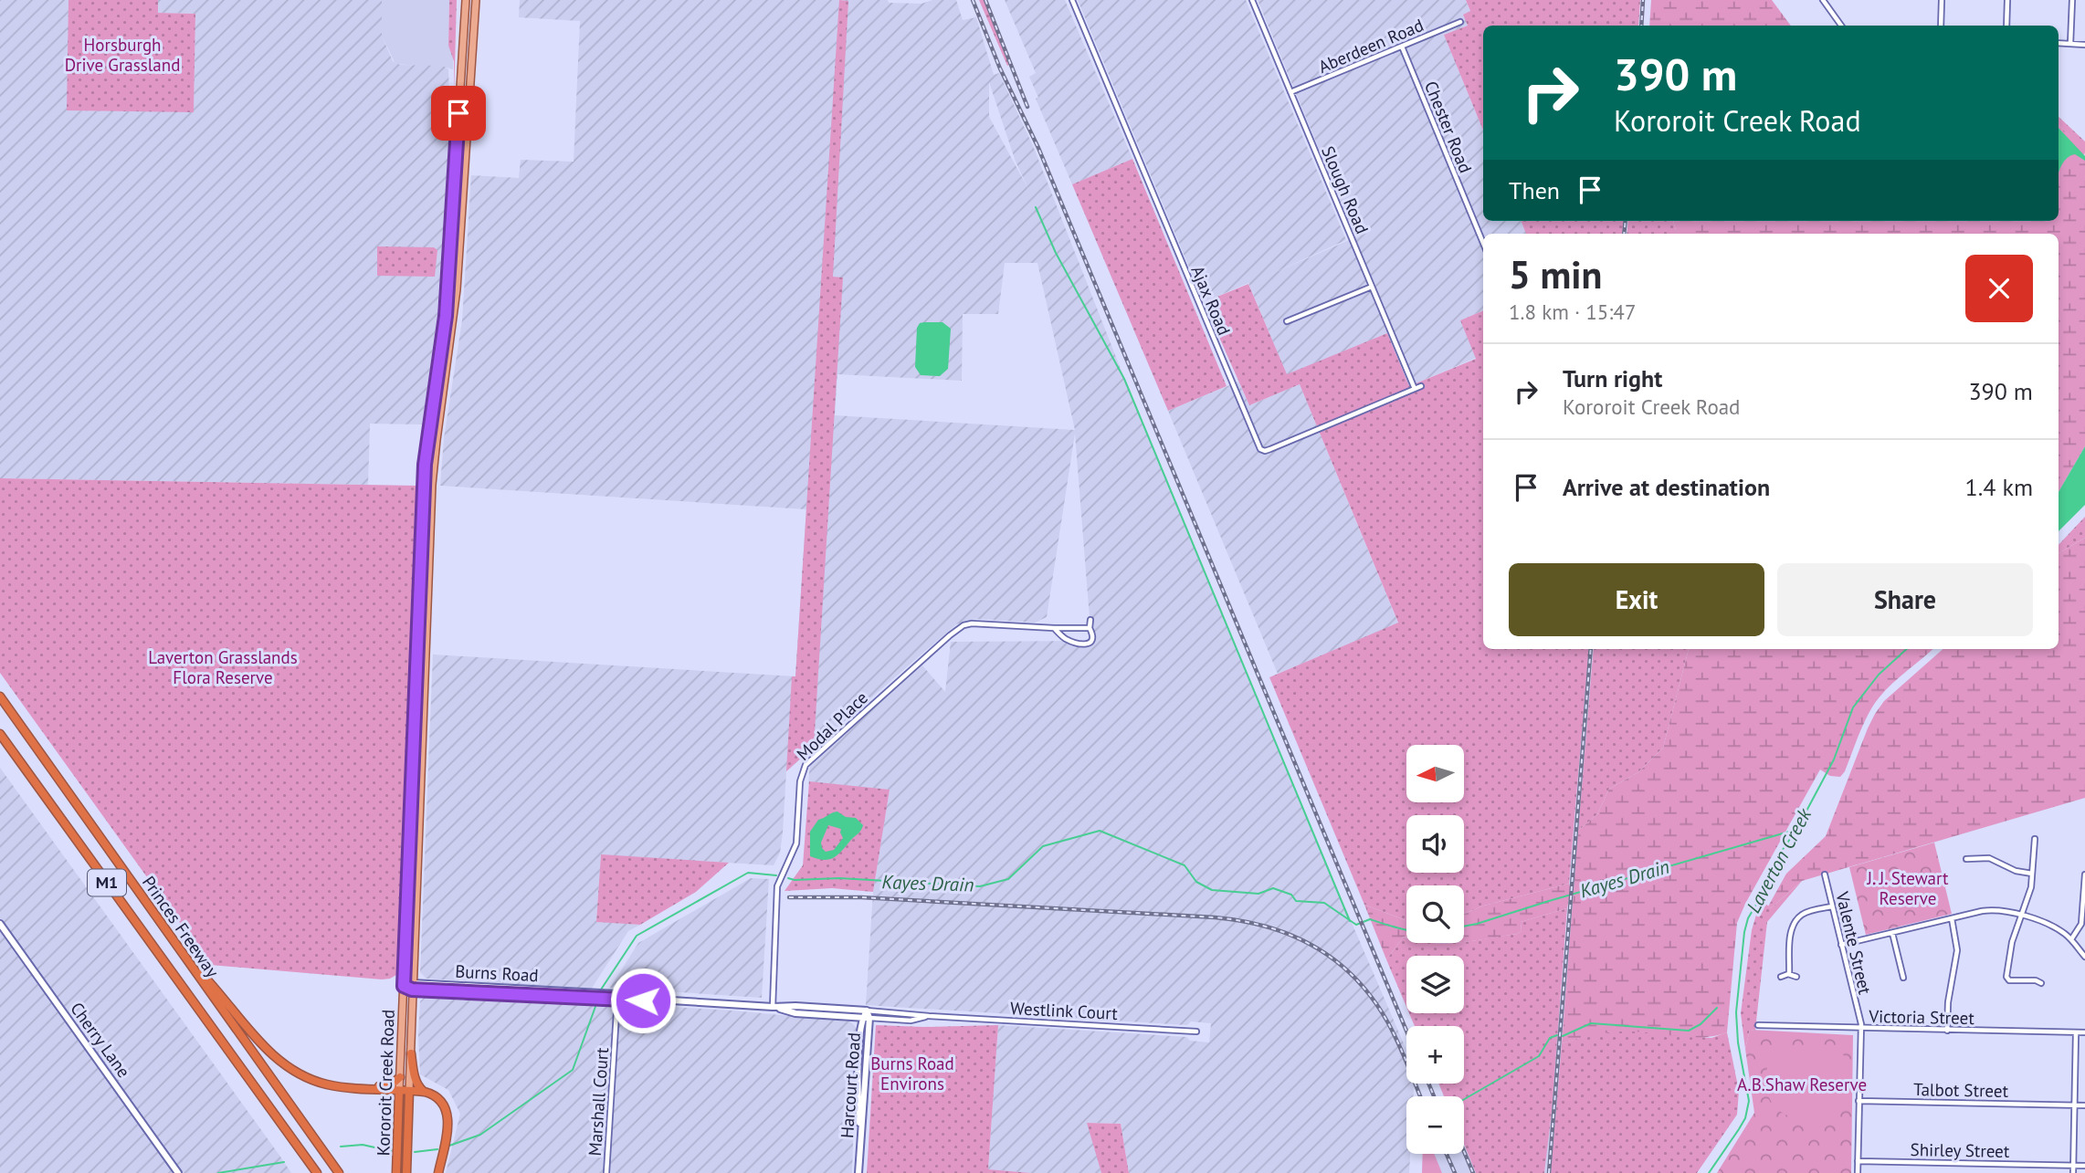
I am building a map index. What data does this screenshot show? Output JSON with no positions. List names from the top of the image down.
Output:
{
  "streets": {
    "highway": ["M1", "Princes Freeway", "Kororoit Creek Road"],
    "street": [
      "Aberdeen Road",
      "Chester Road",
      "Slough Road",
      "Ajax Road",
      "Modal Place",
      "Valente Street",
      "Burns Road",
      "Westlink Court",
      "Victoria Street",
      "Cherry Lane",
      "Harcourt Road",
      "Talbot Street",
      "Marshall Court",
      "Shirley Street"
    ]
  },
  "crossings": [
    ["Aberdeen Road", "Chester Road"],
    ["Aberdeen Road", "Slough Road"],
    ["Slough Road", "Ajax Road"],
    ["Modal Place", "Burns Road"],
    ["Valente Street", "Victoria Street"],
    ["Burns Road", "Westlink Court"],
    ["Burns Road", "Kororoit Creek Road"],
    ["Burns Road", "Harcourt Road"],
    ["Burns Road", "Marshall Court"],
    ["Westlink Court", "Harcourt Road"]
  ],
  "water": ["Laverton Creek", "Kayes Drain"],
  "parks": [
    "Horsburgh Drive Grassland",
    "Laverton Grasslands Flora Reserve",
    "J. J. Stewart Reserve",
    "Burns Road Environs",
    "A.B.Shaw Reserve"
  ],
  "north": "left",
  "page": {
    "turn": ["390 m", "Kororoit Creek Road"],
    "then": "Then",
    "heading": ["5 min", "1.8 km · 15:47"],
    "list": [
      {
        "name": "Turn right",
        "note": "Kororoit Creek Road",
        "value": "390 m"
      },
      {
        "name": "Arrive at destination",
        "value": "1.4 km"
      }
    ],
    "buttons": ["Exit", "Share"],
    "map_buttons": ["+", "−"]
  }
}
